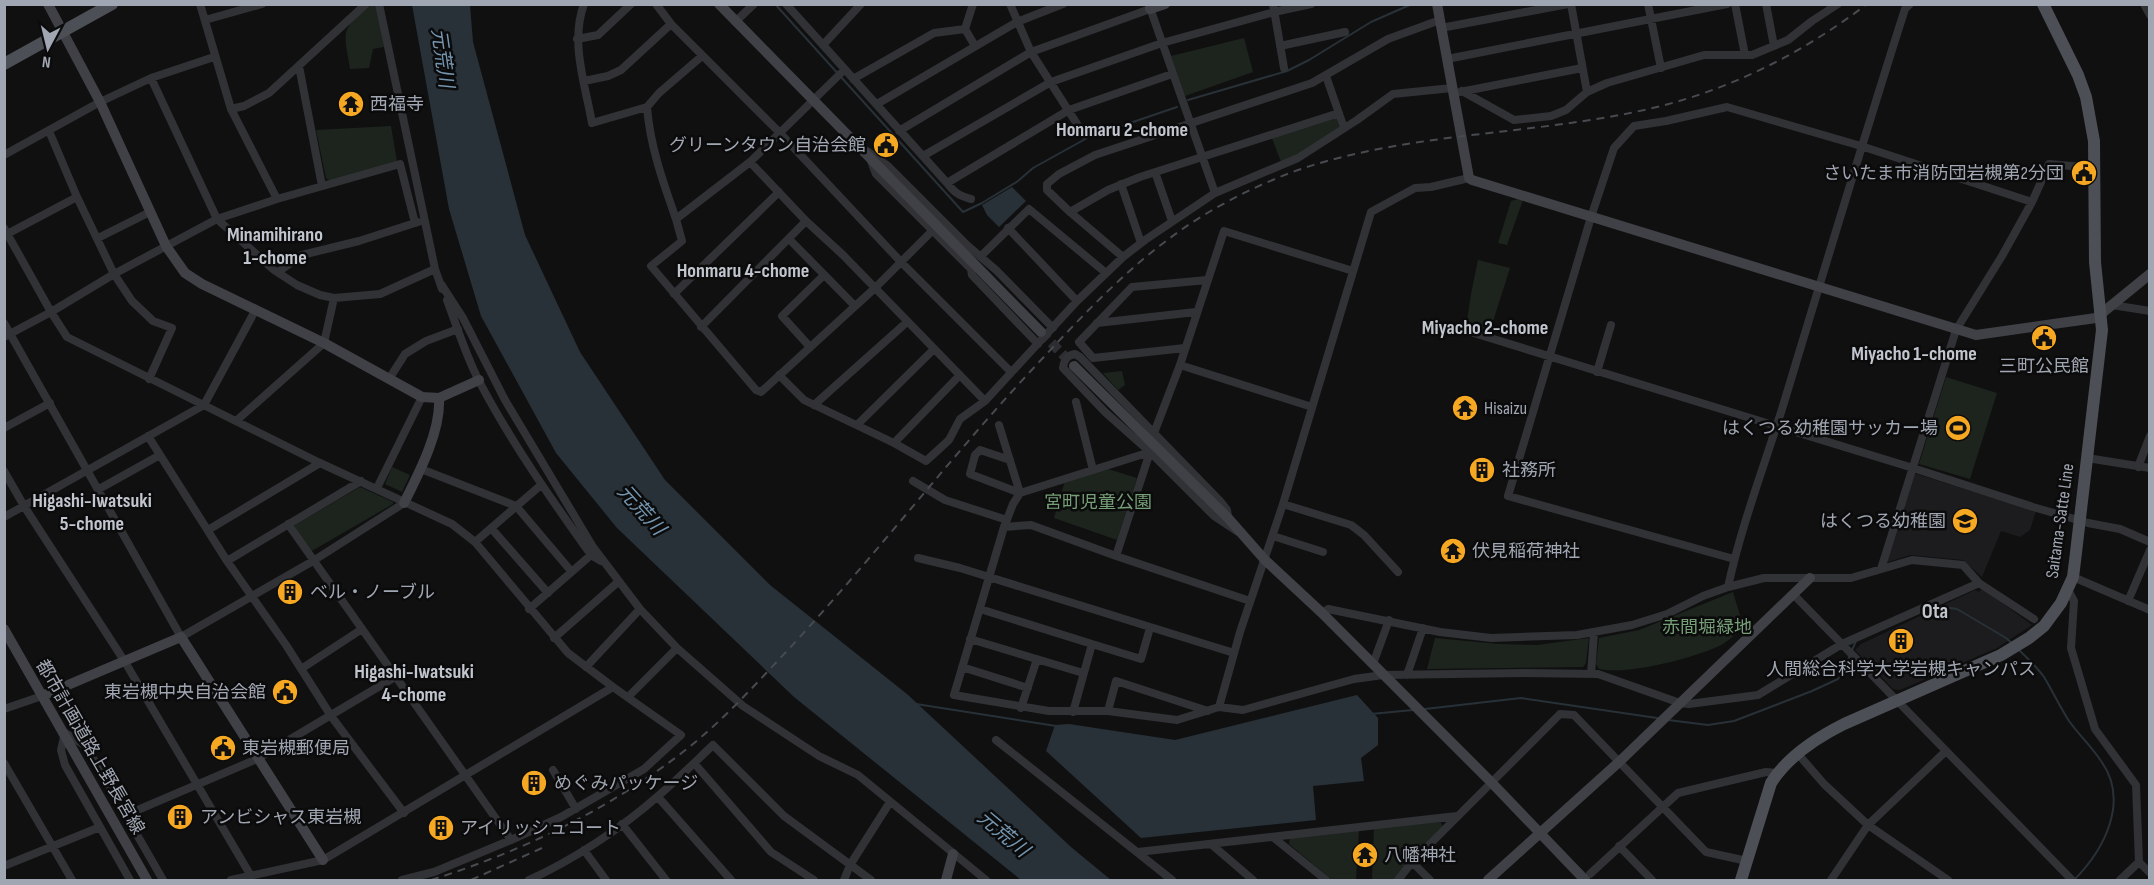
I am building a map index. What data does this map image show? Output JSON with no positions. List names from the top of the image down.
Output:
{
  "streets": {
    "main road": ["Saitama-Satte Line"],
    "street": ["都市計画道路上野長宮線"]
  },
  "districts": [
    "Honmaru 2-chome",
    "Minamihirano 1-chome",
    "Honmaru 4-chome",
    "Miyacho 2-chome",
    "Miyacho 1-chome",
    "Higashi-Iwatsuki 5-chome",
    "Ota",
    "Higashi-Iwatsuki 4-chome"
  ],
  "water": ["元荒川"],
  "parks": ["宮町児童公園", "赤間堀緑地"],
  "places": {
    "temple": [
      "西福寺",
      "Hisaizu",
      "伏見稲荷神社",
      "八幡神社"
    ],
    "public building": [
      "グリーンタウン自治会館",
      "さいたま市消防団岩槻第2分団",
      "三町公民館",
      "東岩槻中央自治会館",
      "東岩槻郵便局"
    ],
    "sports": ["はくつる幼稚園サッカー場"],
    "building": [
      "社務所",
      "ベル・ノーブル",
      "人間総合科学大学岩槻キャンパス",
      "めぐみパッケージ",
      "アンビシャス東岩槻",
      "アイリッシュコート"
    ],
    "school or university": ["はくつる幼稚園"]
  },
  "north": "bottom"
}
